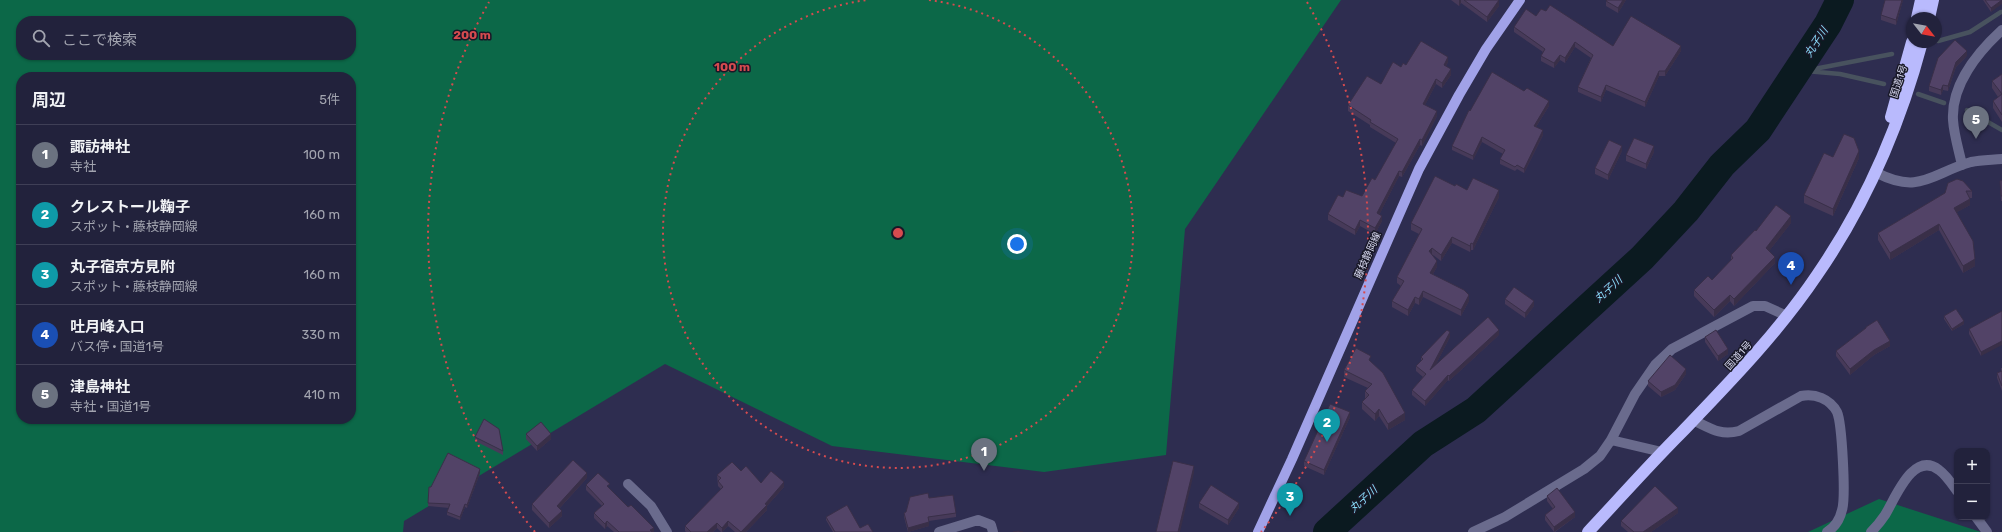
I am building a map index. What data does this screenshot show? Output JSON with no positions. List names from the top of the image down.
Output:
{
  "streets": {
    "highway": ["国道1号"],
    "main road": ["藤枝静岡線"]
  },
  "water": ["丸子川"],
  "north": "bottom right",
  "page": {
    "search": "ここで検索",
    "heading": ["周辺", "5件"],
    "pins": [
      "5",
      "4",
      "2",
      "1",
      "3"
    ],
    "list": [
      {
        "mark": "1",
        "name": "諏訪神社",
        "note": "寺社",
        "value": "100 m"
      },
      {
        "mark": "2",
        "name": "クレストール鞠子",
        "note": "スポット · 藤枝静岡線",
        "value": "160 m"
      },
      {
        "mark": "3",
        "name": "丸子宿京方見附",
        "note": "スポット · 藤枝静岡線",
        "value": "160 m"
      },
      {
        "mark": "4",
        "name": "吐月峰入口",
        "note": "バス停 · 国道1号",
        "value": "330 m"
      },
      {
        "mark": "5",
        "name": "津島神社",
        "note": "寺社 · 国道1号",
        "value": "410 m"
      }
    ],
    "map_buttons": ["+", "−"]
  },
  "rings": ["200 m", "100 m"]
}
